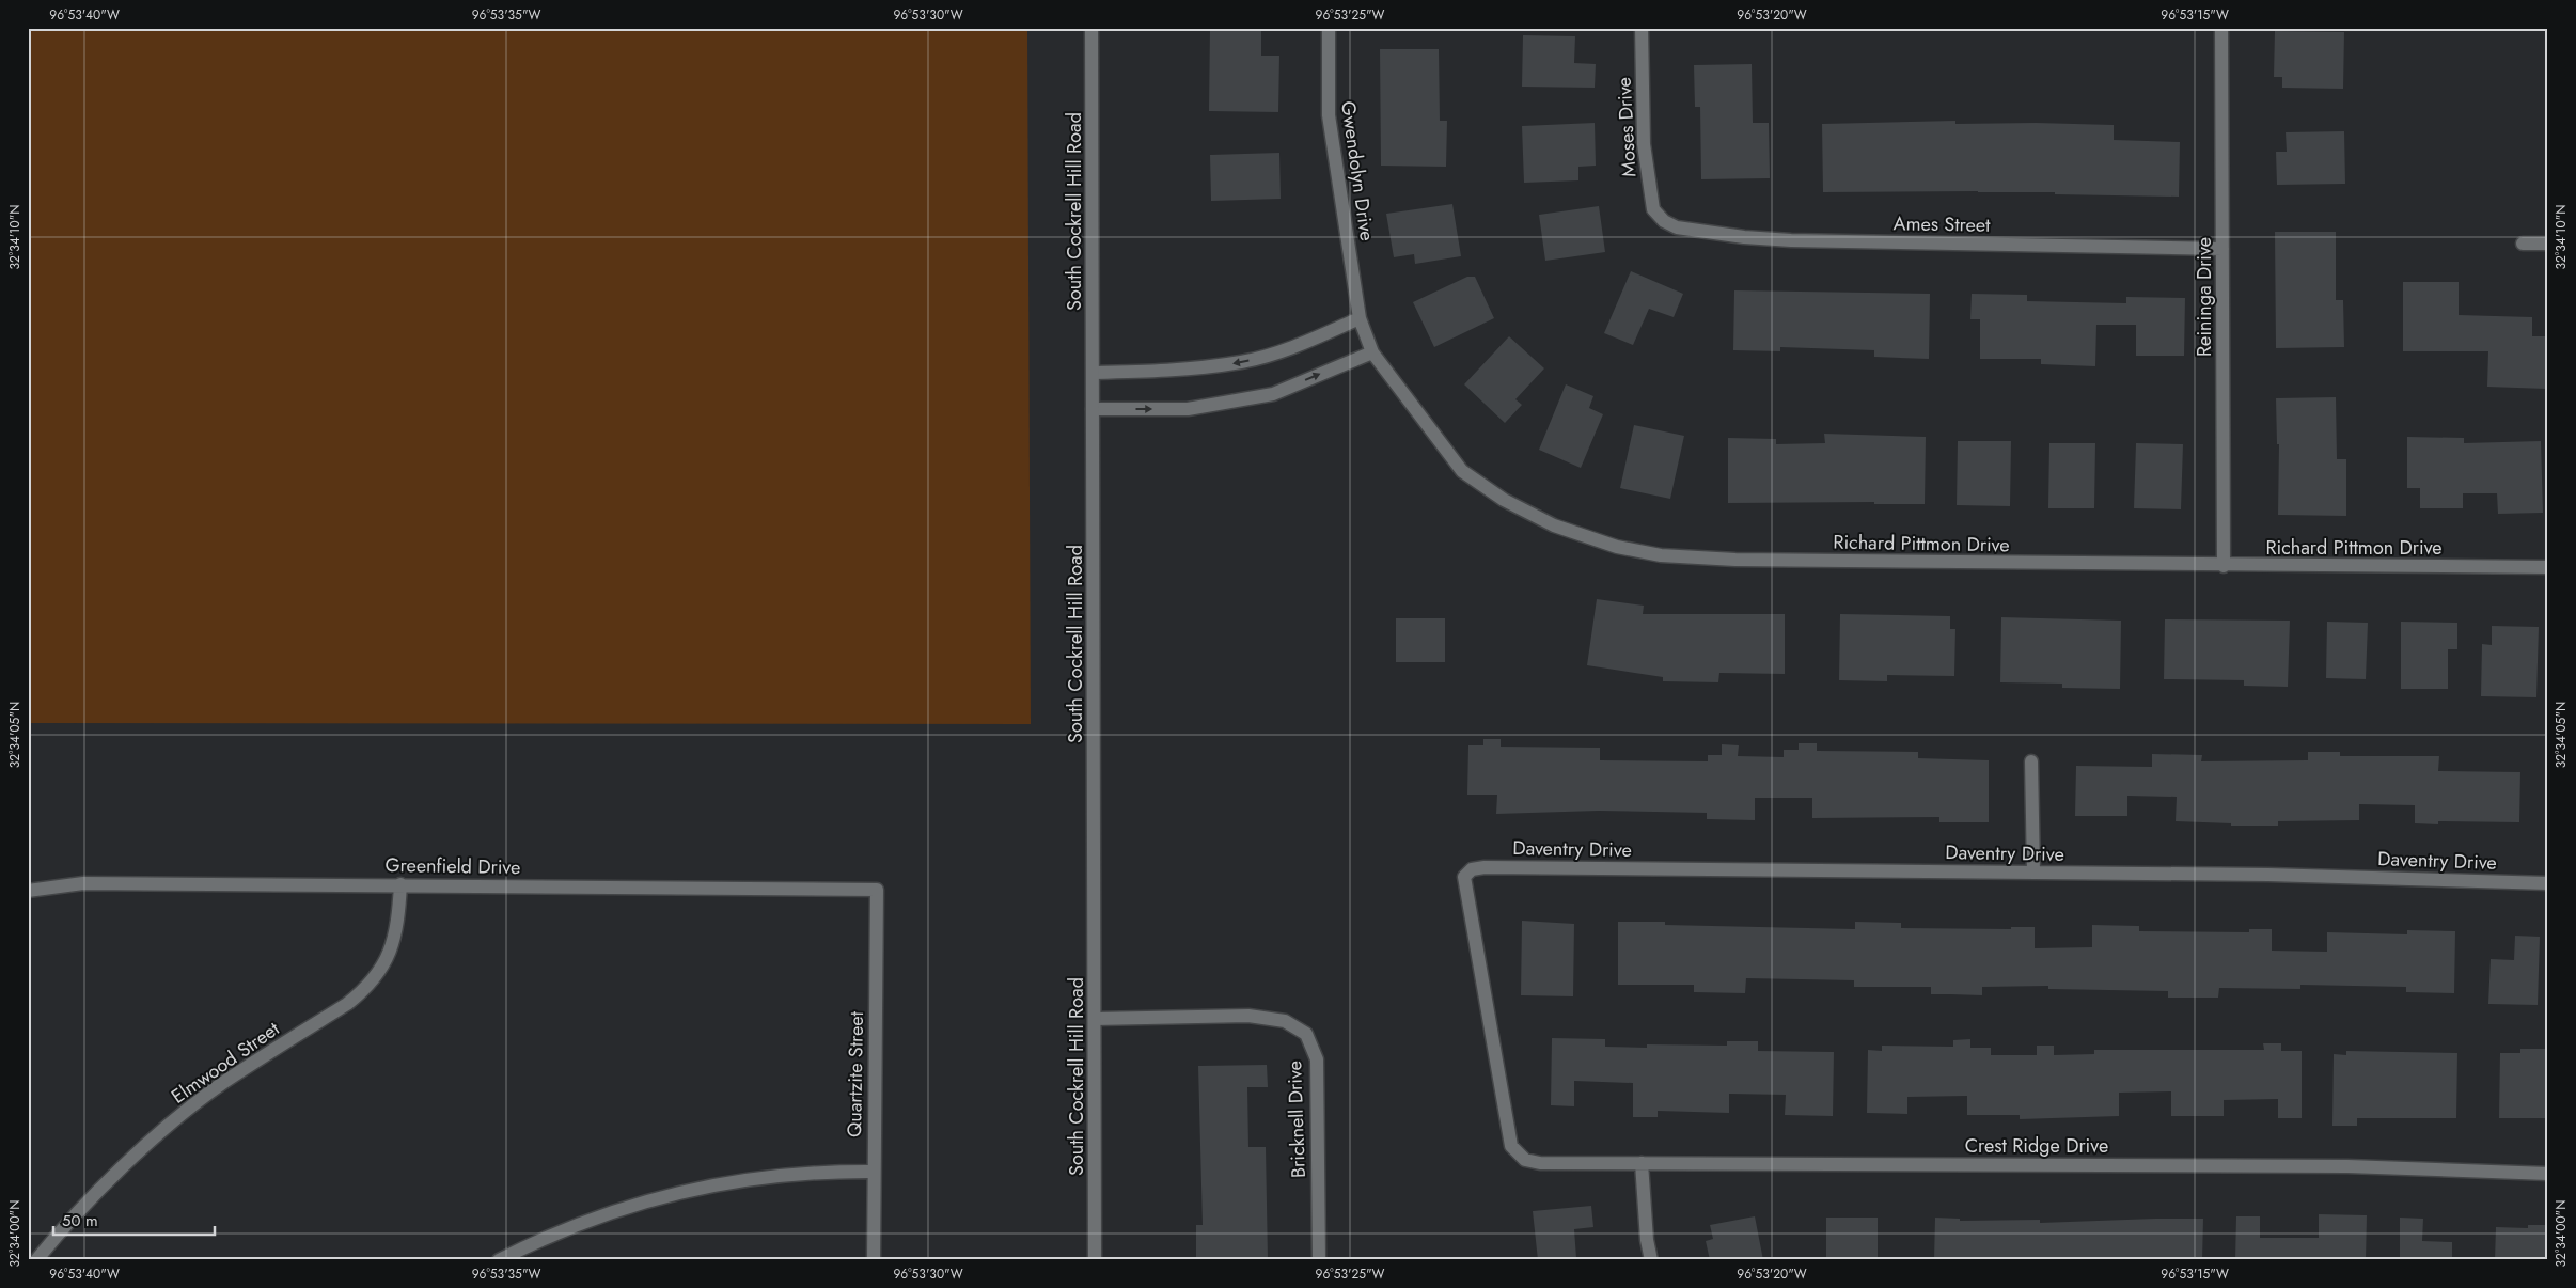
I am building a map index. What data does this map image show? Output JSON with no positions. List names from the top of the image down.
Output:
{
  "streets": {
    "street": [
      "Moses Drive",
      "Gwendolyn Drive",
      "South Cockrell Hill Road",
      "Ames Street",
      "Reininga Drive",
      "Richard Pittmon Drive",
      "Daventry Drive",
      "Greenfield Drive",
      "Elmwood Street",
      "Quartzite Street",
      "Bricknell Drive",
      "Crest Ridge Drive"
    ]
  },
  "crossings": [
    ["Moses Drive", "Ames Street"],
    ["Gwendolyn Drive", "Richard Pittmon Drive"],
    ["South Cockrell Hill Road", "Bricknell Drive"],
    ["Ames Street", "Reininga Drive"],
    ["Reininga Drive", "Richard Pittmon Drive"],
    ["Daventry Drive", "Crest Ridge Drive"],
    ["Greenfield Drive", "Elmwood Street"],
    ["Greenfield Drive", "Quartzite Street"]
  ],
  "scale_bar": "50 m",
  "coordinates": [
    "96°53'40\"W",
    "96°53'35\"W",
    "96°53'30\"W",
    "96°53'25\"W",
    "96°53'20\"W",
    "96°53'15\"W",
    "32°34'10\"N",
    "32°34'05\"N",
    "32°34'00\"N"
  ]
}
